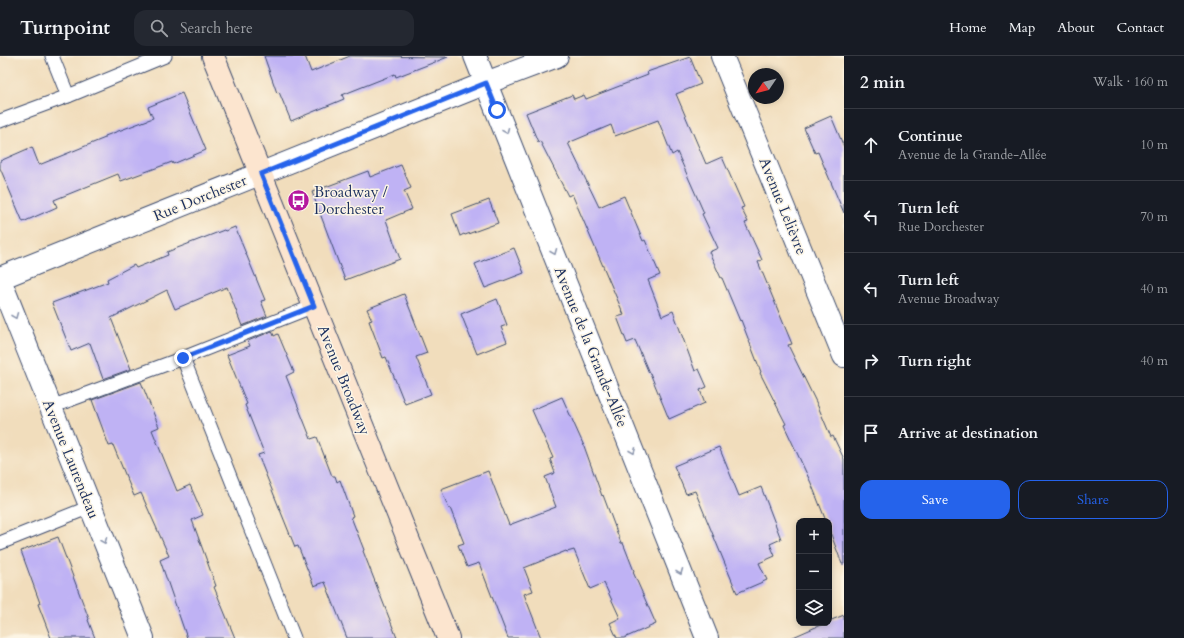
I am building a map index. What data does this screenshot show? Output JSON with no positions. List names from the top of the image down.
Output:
{
  "streets": {
    "street": [
      "Rue Dorchester",
      "Avenue Lelièvre",
      "Avenue de la Grande-Allée",
      "Avenue Broadway",
      "Avenue Laurendeau"
    ]
  },
  "crossings": [
    ["Rue Dorchester", "Avenue de la Grande-Allée"],
    ["Rue Dorchester", "Avenue Broadway"],
    ["Rue Dorchester", "Avenue Laurendeau"]
  ],
  "one_way": ["Avenue de la Grande-Allée", "Avenue Laurendeau"],
  "places": {
    "bus stop": ["Broadway / Dorchester"]
  },
  "north": "bottom left",
  "page": {
    "header": "Turnpoint",
    "search": "Search here",
    "nav": [
      "Home",
      "Map",
      "About",
      "Contact"
    ],
    "heading": ["2 min", "Walk · 160 m"],
    "list": [
      ["Continue", "Avenue de la Grande-Allée", "10 m"],
      ["Turn left", "Rue Dorchester", "70 m"],
      ["Turn left", "Avenue Broadway", "40 m"],
      ["Turn right", "40 m"],
      "Arrive at destination"
    ],
    "buttons": ["Save", "Share"],
    "map_buttons": ["+", "−"]
  }
}
